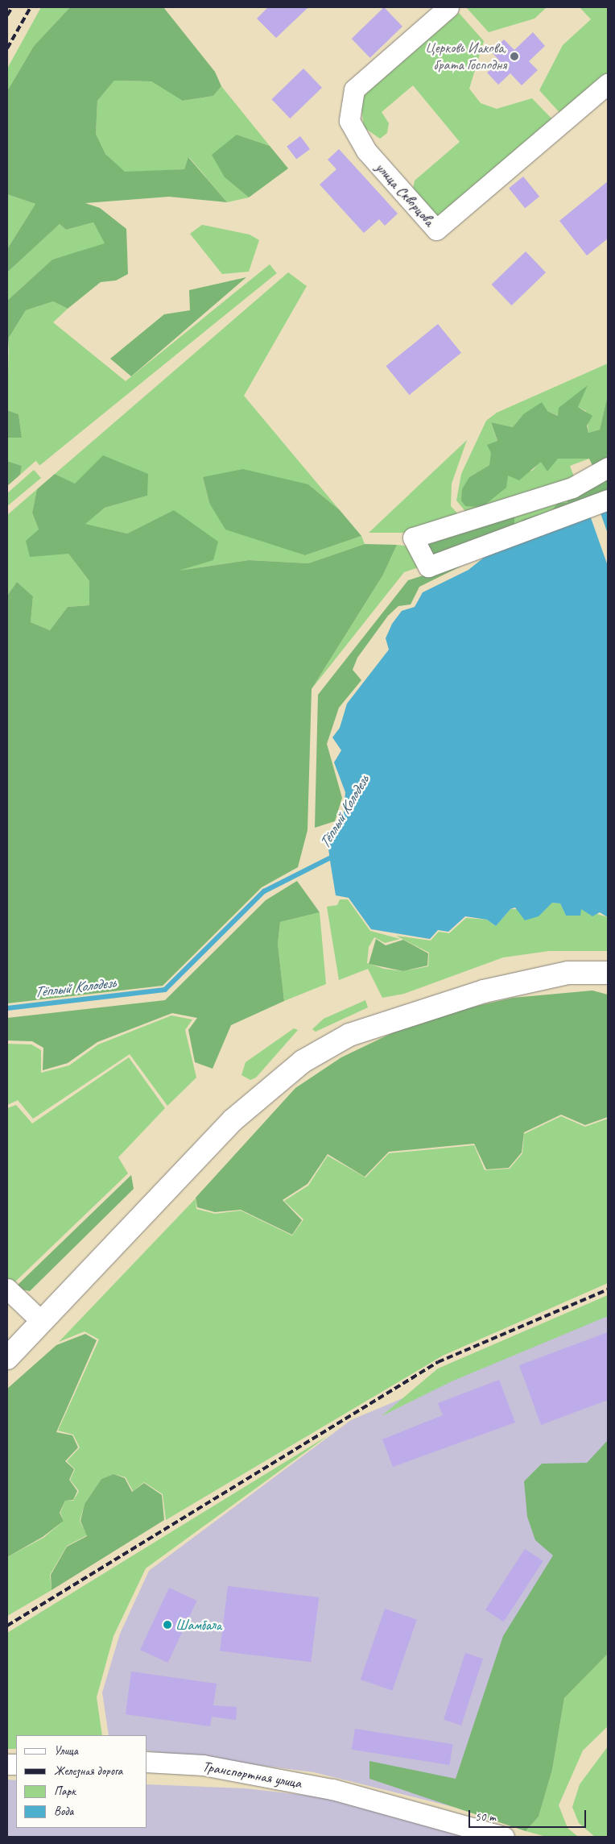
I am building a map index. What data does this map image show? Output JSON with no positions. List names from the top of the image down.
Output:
{
  "streets": {
    "street": ["улица Скворцова", "Транспортная улица"]
  },
  "water": ["Тёплый Колодезь"],
  "places": ["Церковь Иакова, брата Господня", "Шамбала"],
  "legend": [
    "Улица",
    "Железная дорога",
    "Парк",
    "Вода"
  ],
  "scale_bar": "50 m"
}
